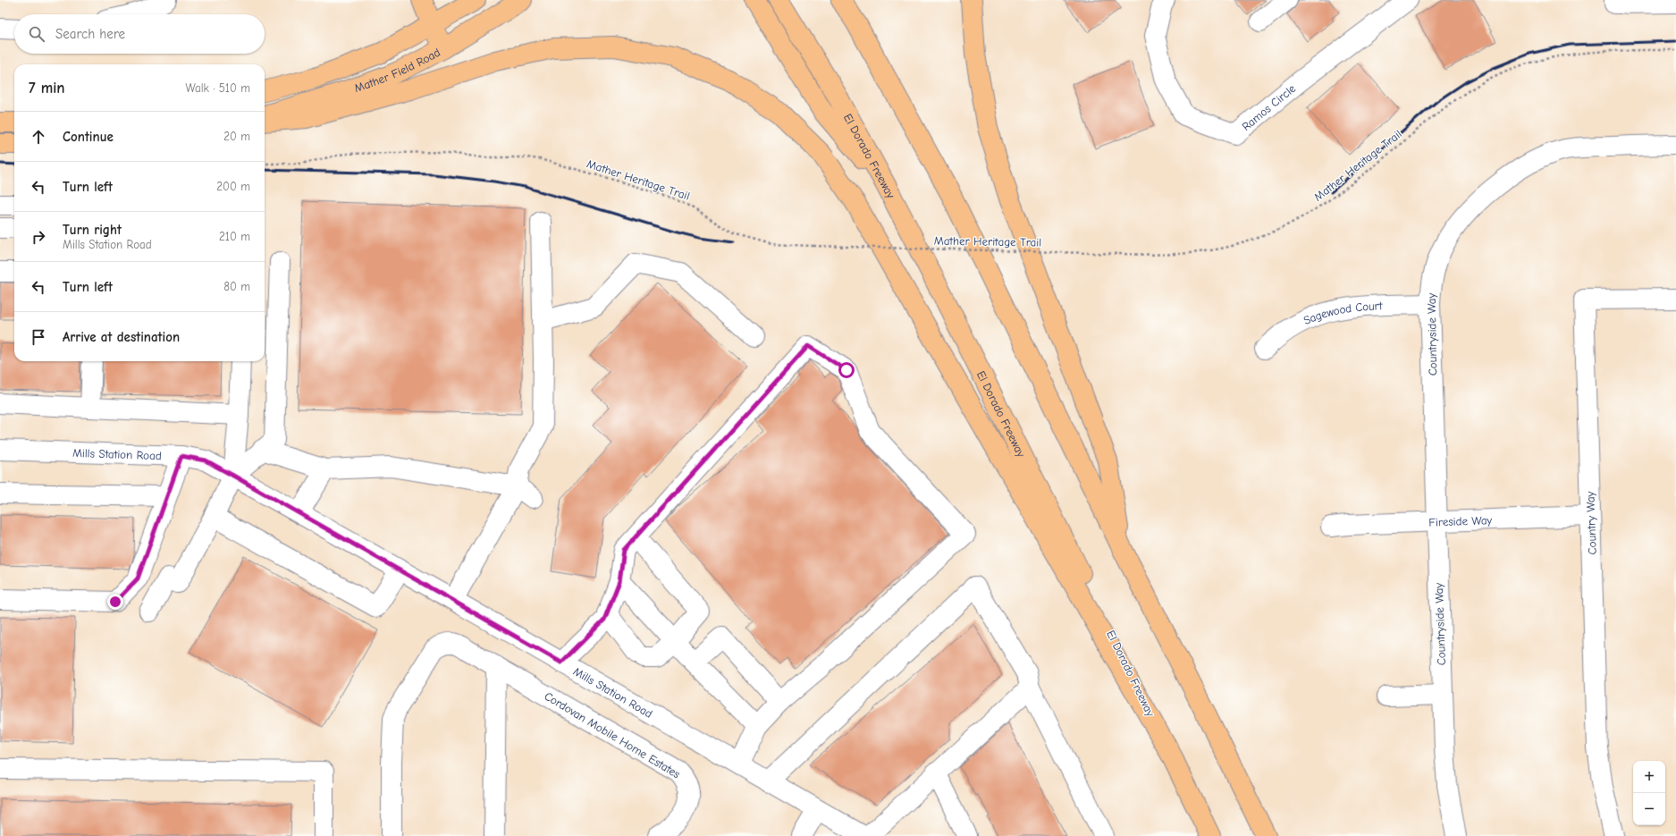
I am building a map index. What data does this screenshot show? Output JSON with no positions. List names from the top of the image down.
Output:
{
  "streets": {
    "main road": ["Mather Field Road", "El Dorado Freeway"],
    "street": [
      "Ramos Circle",
      "Sagewood Court",
      "Countryside Way",
      "Mills Station Road",
      "Fireside Way",
      "Country Way",
      "Cordovan Mobile Home Estates"
    ],
    "path": ["Mather Heritage Trail"]
  },
  "crossings": [
    ["Sagewood Court", "Countryside Way"],
    ["Countryside Way", "Fireside Way"],
    ["Fireside Way", "Country Way"]
  ],
  "page": {
    "search": "Search here",
    "heading": ["7 min", "Walk · 510 m"],
    "list": [
      ["Continue", "20 m"],
      ["Turn left", "200 m"],
      ["Turn right", "Mills Station Road", "210 m"],
      ["Turn left", "80 m"],
      "Arrive at destination"
    ],
    "map_buttons": ["+", "−"]
  }
}
